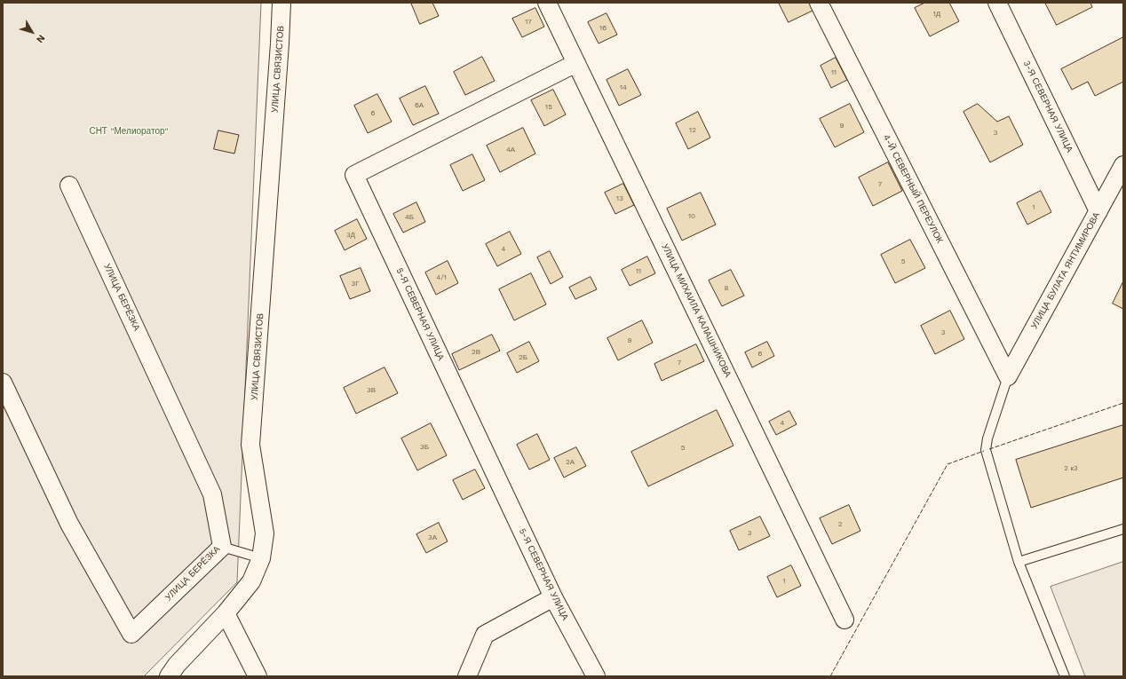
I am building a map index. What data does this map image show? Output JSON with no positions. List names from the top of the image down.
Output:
{
  "streets": {
    "street": [
      "УЛИЦА СВЯЗИСТОВ",
      "3-Я СЕВЕРНАЯ УЛИЦА",
      "4-Й СЕВЕРНЫЙ ПЕРЕУЛОК",
      "УЛИЦА БУЛАТА ЯНТИМИРОВА",
      "УЛИЦА БЕРЁЗКА",
      "УЛИЦА МИХАИЛА КАЛАШНИКОВА",
      "5-Я СЕВЕРНАЯ УЛИЦА"
    ]
  },
  "crossings": [
    ["3-Я СЕВЕРНАЯ УЛИЦА", "УЛИЦА БУЛАТА ЯНТИМИРОВА"],
    ["4-Й СЕВЕРНЫЙ ПЕРЕУЛОК", "УЛИЦА БУЛАТА ЯНТИМИРОВА"],
    ["УЛИЦА МИХАИЛА КАЛАШНИКОВА", "5-Я СЕВЕРНАЯ УЛИЦА"]
  ],
  "parks": ["СНТ \"Мелиоратор\""],
  "house_numbers": [
    "1Д",
    "17",
    "16",
    "11",
    "14",
    "6А",
    "15",
    "6",
    "9",
    "12",
    "3",
    "4А",
    "7",
    "13",
    "1",
    "10",
    "4Б",
    "3Д",
    "4",
    "5",
    "11",
    "4/1",
    "3Г",
    "8",
    "3",
    "9",
    "2В",
    "6",
    "2Б",
    "7",
    "3В",
    "4",
    "3Б",
    "5",
    "2А",
    "2 к3",
    "2",
    "3",
    "3А",
    "1"
  ],
  "north": "bottom right"
}
